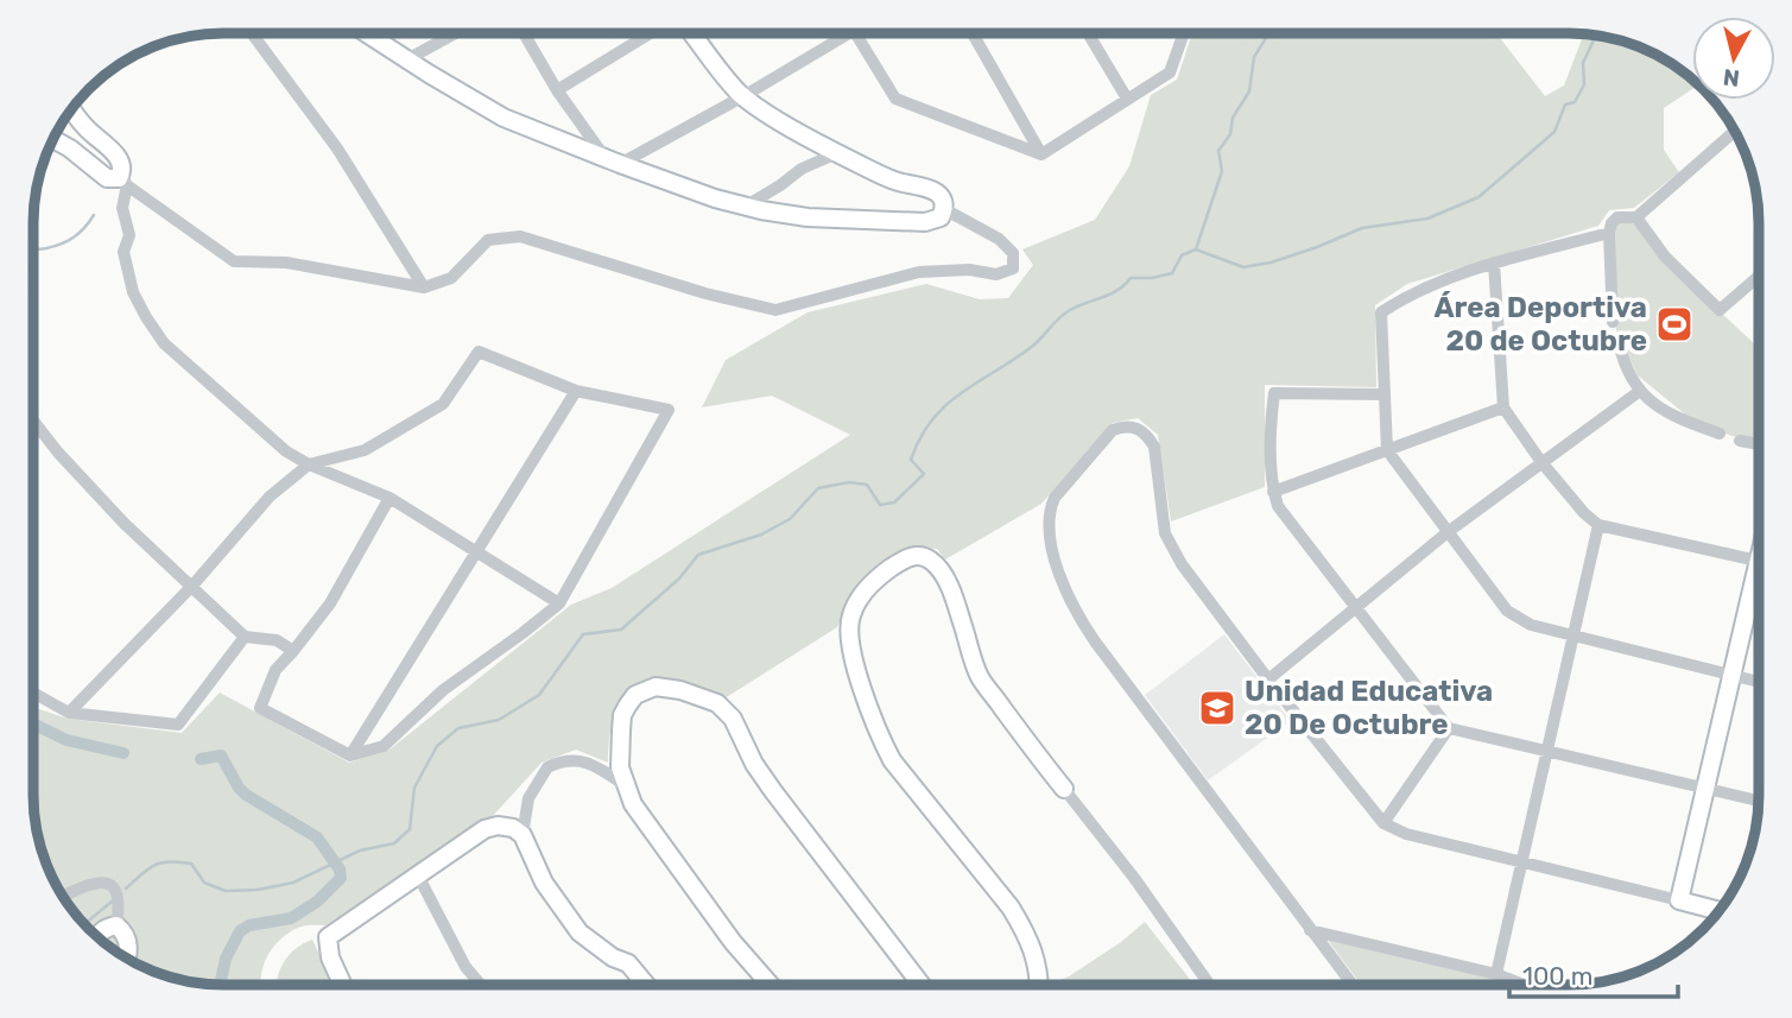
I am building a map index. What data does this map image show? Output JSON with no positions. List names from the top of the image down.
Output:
{
  "places": {
    "sports": ["Área Deportiva 20 de Octubre"],
    "school or university": ["Unidad Educativa 20 De Octubre"]
  },
  "scale_bar": "100 m",
  "north": "bottom"
}
